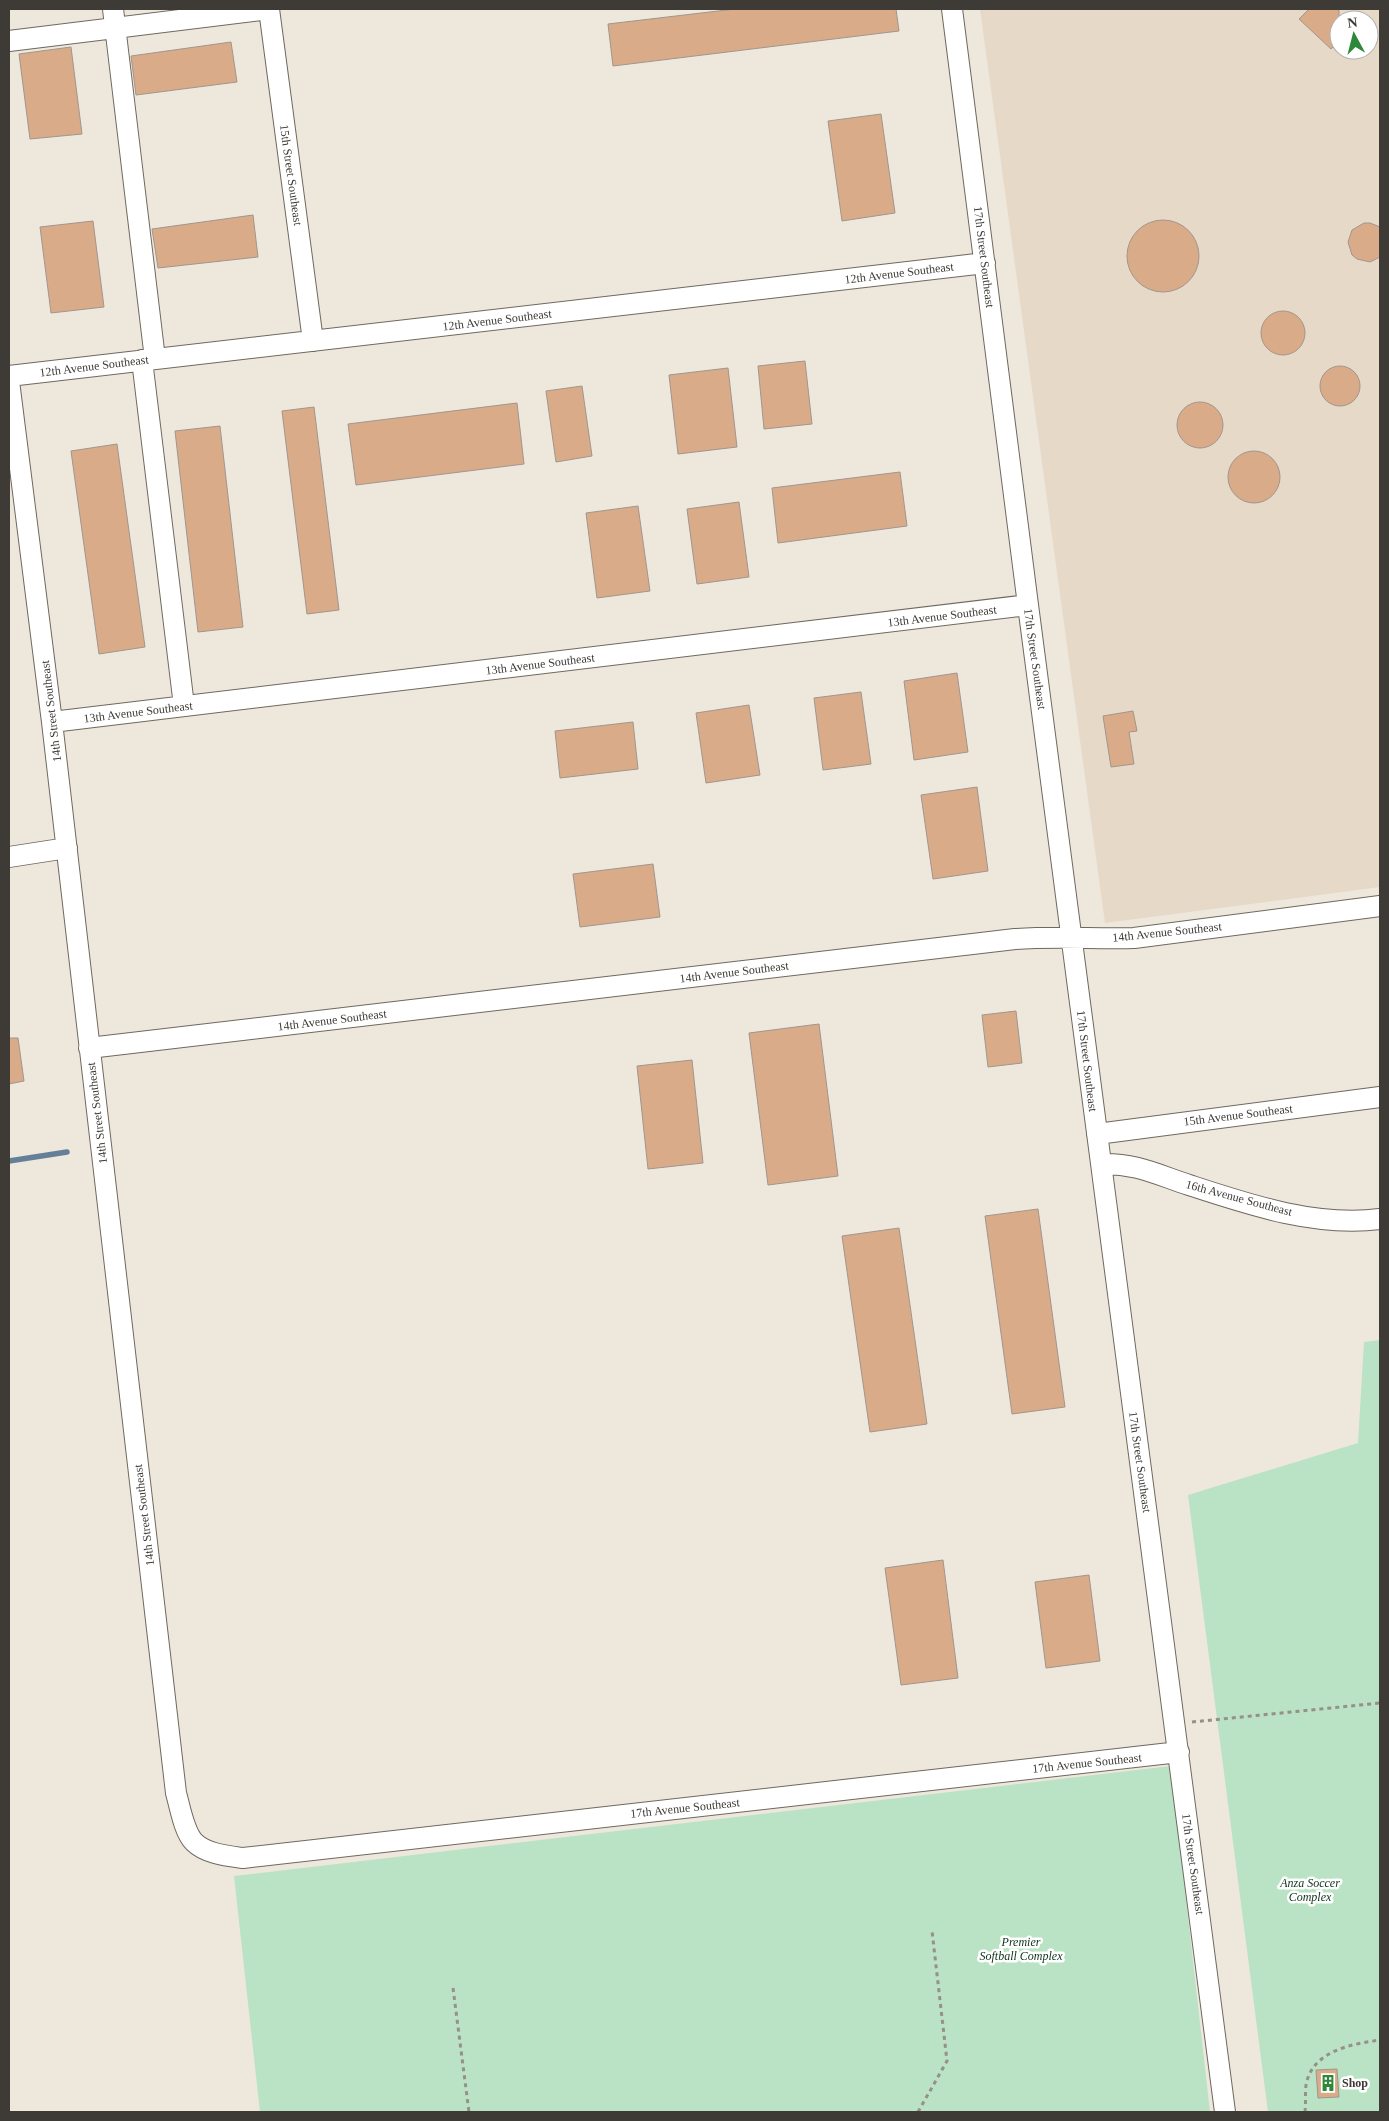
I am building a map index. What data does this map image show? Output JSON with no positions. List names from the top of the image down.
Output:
{
  "streets": {
    "street": [
      "15th Street Southeast",
      "17th Street Southeast",
      "12th Avenue Southeast",
      "13th Avenue Southeast",
      "14th Street Southeast",
      "14th Avenue Southeast",
      "15th Avenue Southeast",
      "16th Avenue Southeast",
      "17th Avenue Southeast"
    ]
  },
  "crossings": [
    ["15th Street Southeast", "12th Avenue Southeast"],
    ["17th Street Southeast", "12th Avenue Southeast"],
    ["17th Street Southeast", "13th Avenue Southeast"],
    ["17th Street Southeast", "14th Avenue Southeast"],
    ["17th Street Southeast", "15th Avenue Southeast"],
    ["17th Street Southeast", "16th Avenue Southeast"],
    ["17th Street Southeast", "17th Avenue Southeast"],
    ["13th Avenue Southeast", "14th Street Southeast"],
    ["14th Street Southeast", "14th Avenue Southeast"],
    ["14th Street Southeast", "17th Avenue Southeast"]
  ],
  "parks": ["Anza Soccer Complex", "Premier Softball Complex"],
  "places": {
    "building": ["Shop"]
  },
  "north": "top"
}
